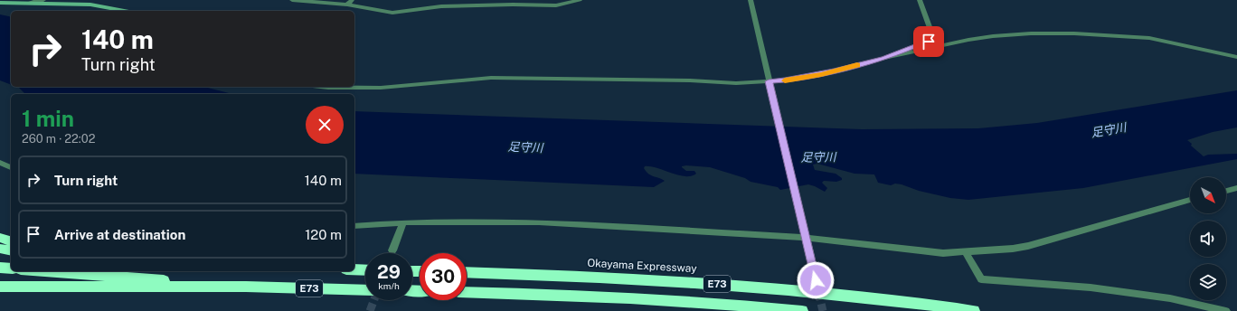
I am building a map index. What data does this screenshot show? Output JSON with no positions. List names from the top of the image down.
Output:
{
  "streets": {
    "highway": ["Okayama Expressway", "E73"]
  },
  "water": ["足守川"],
  "north": "bottom right",
  "page": {
    "turn": ["140 m", "Turn right"],
    "heading": ["1 min", "260 m · 22:02"],
    "list": [
      {
        "name": "Turn right",
        "value": "140 m"
      },
      {
        "name": "Arrive at destination",
        "value": "120 m"
      }
    ],
    "speed": "29 km/h",
    "limit": "30"
  }
}
